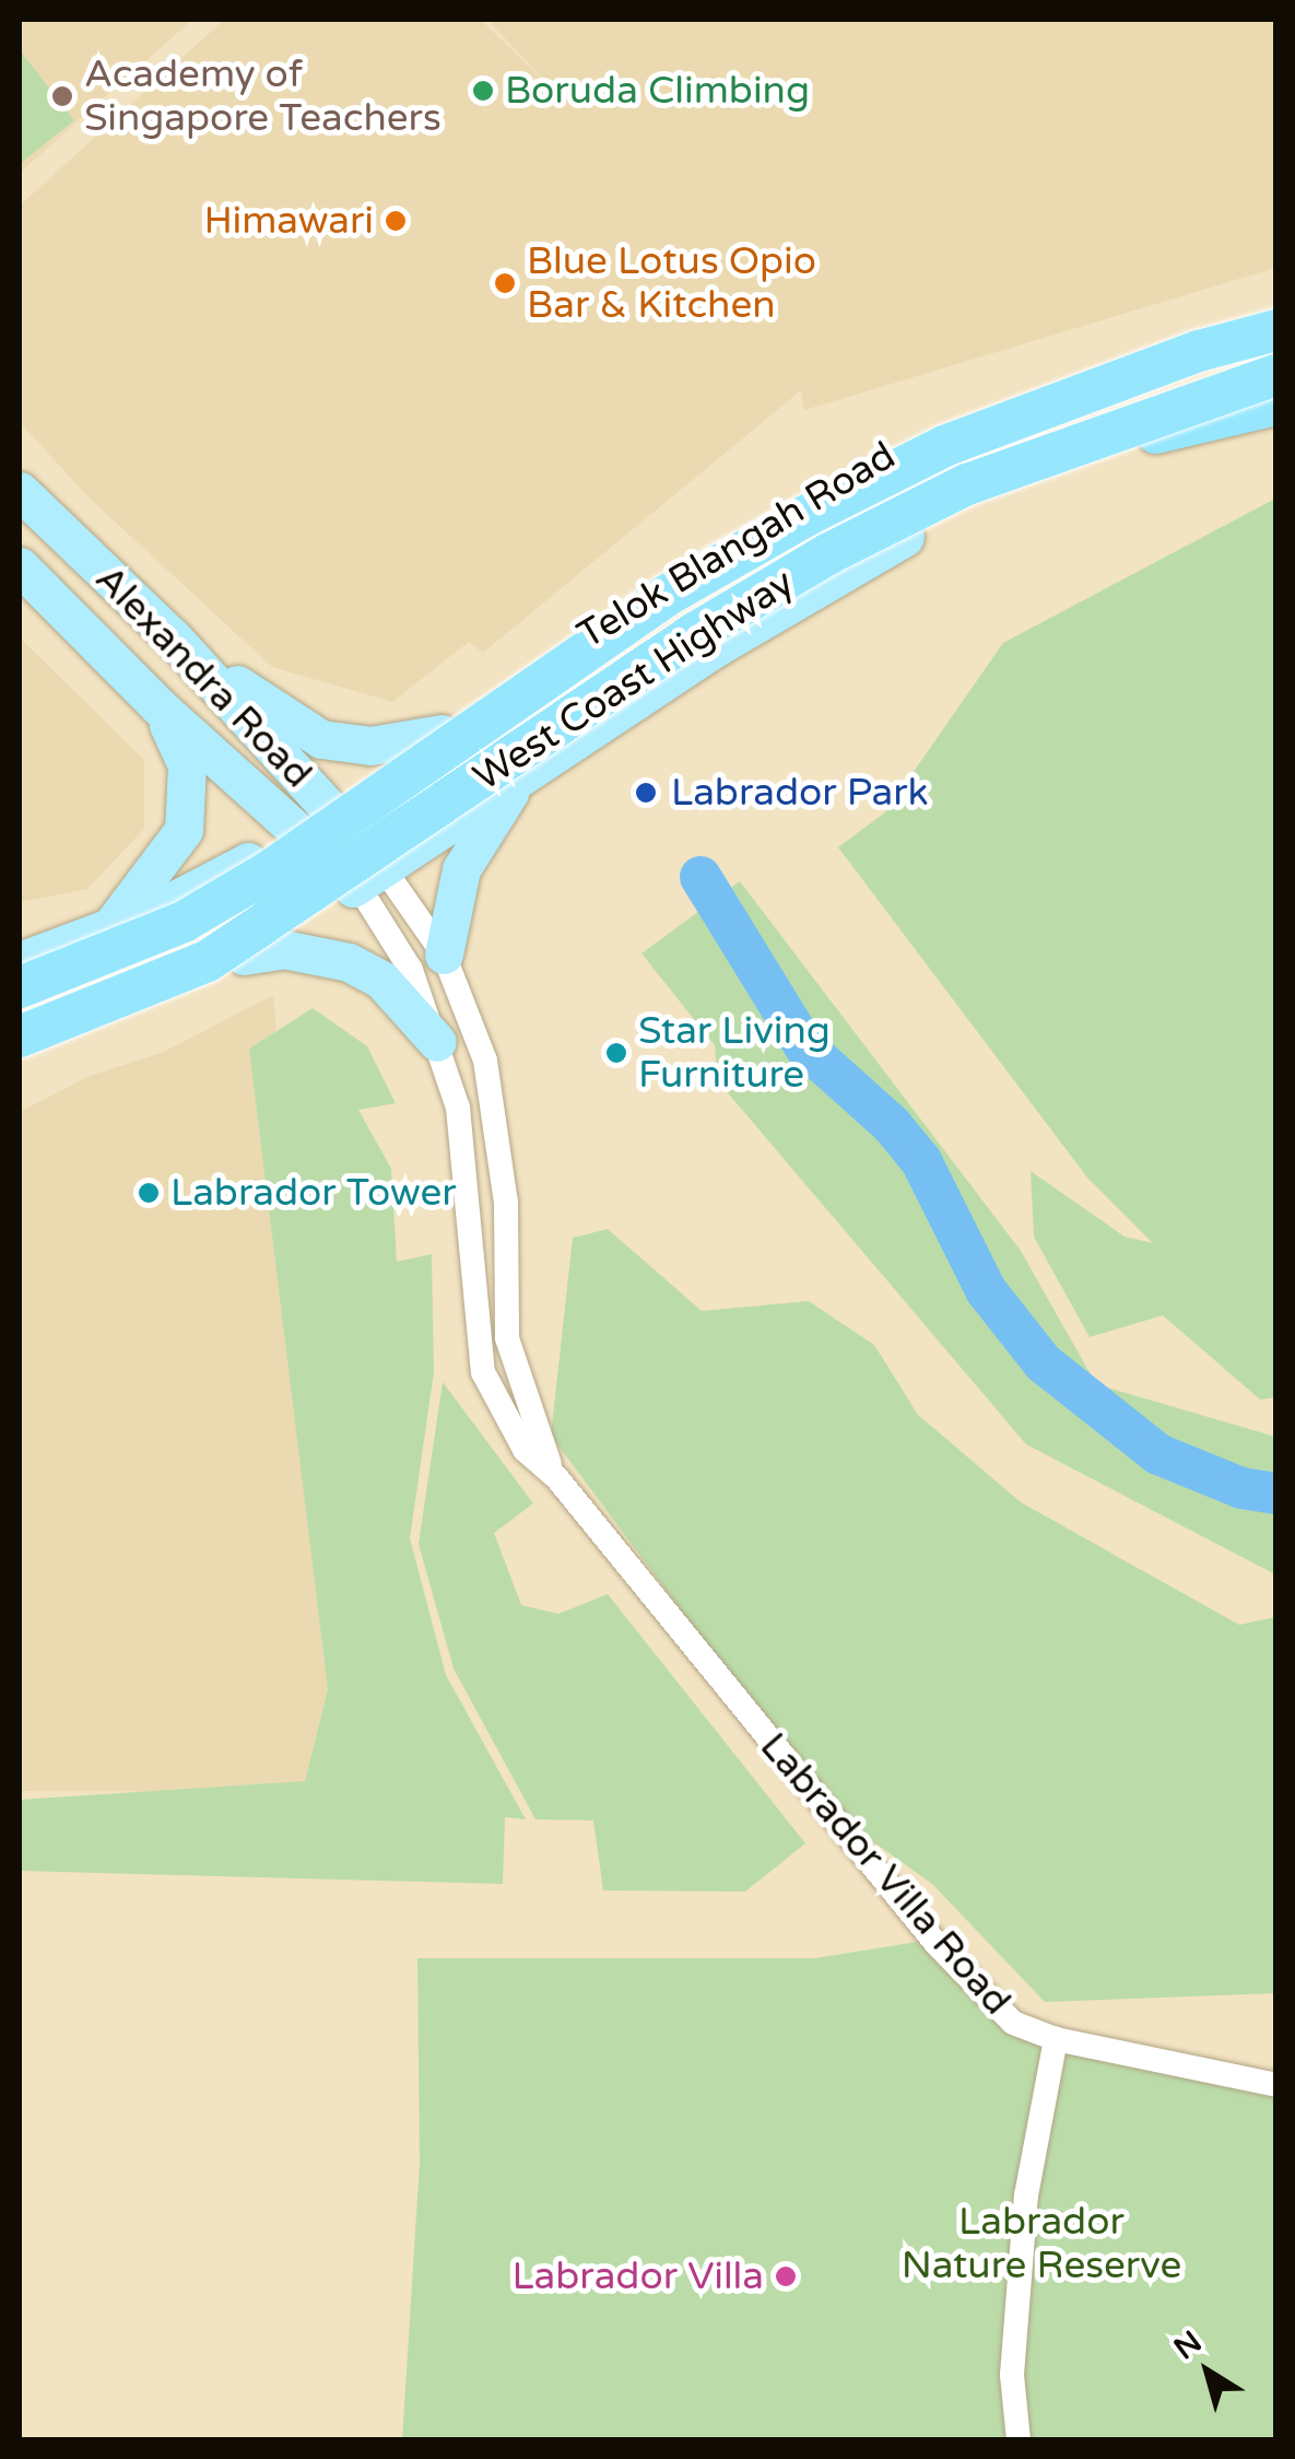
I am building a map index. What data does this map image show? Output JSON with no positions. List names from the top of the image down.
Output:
{
  "streets": {
    "highway": ["West Coast Highway"],
    "main road": ["Telok Blangah Road", "Alexandra Road"],
    "street": ["Labrador Villa Road"]
  },
  "crossings": [
    ["Telok Blangah Road", "Alexandra Road"],
    ["Telok Blangah Road", "Labrador Villa Road"],
    ["Alexandra Road", "Labrador Villa Road"]
  ],
  "parks": ["Labrador Nature Reserve"],
  "places": [
    "Boruda Climbing",
    "Academy of Singapore Teachers",
    "Himawari",
    "Blue Lotus Opio Bar & Kitchen",
    "Labrador Park",
    "Star Living Furniture",
    "Labrador Tower",
    "Labrador Villa"
  ],
  "north": "top left"
}
